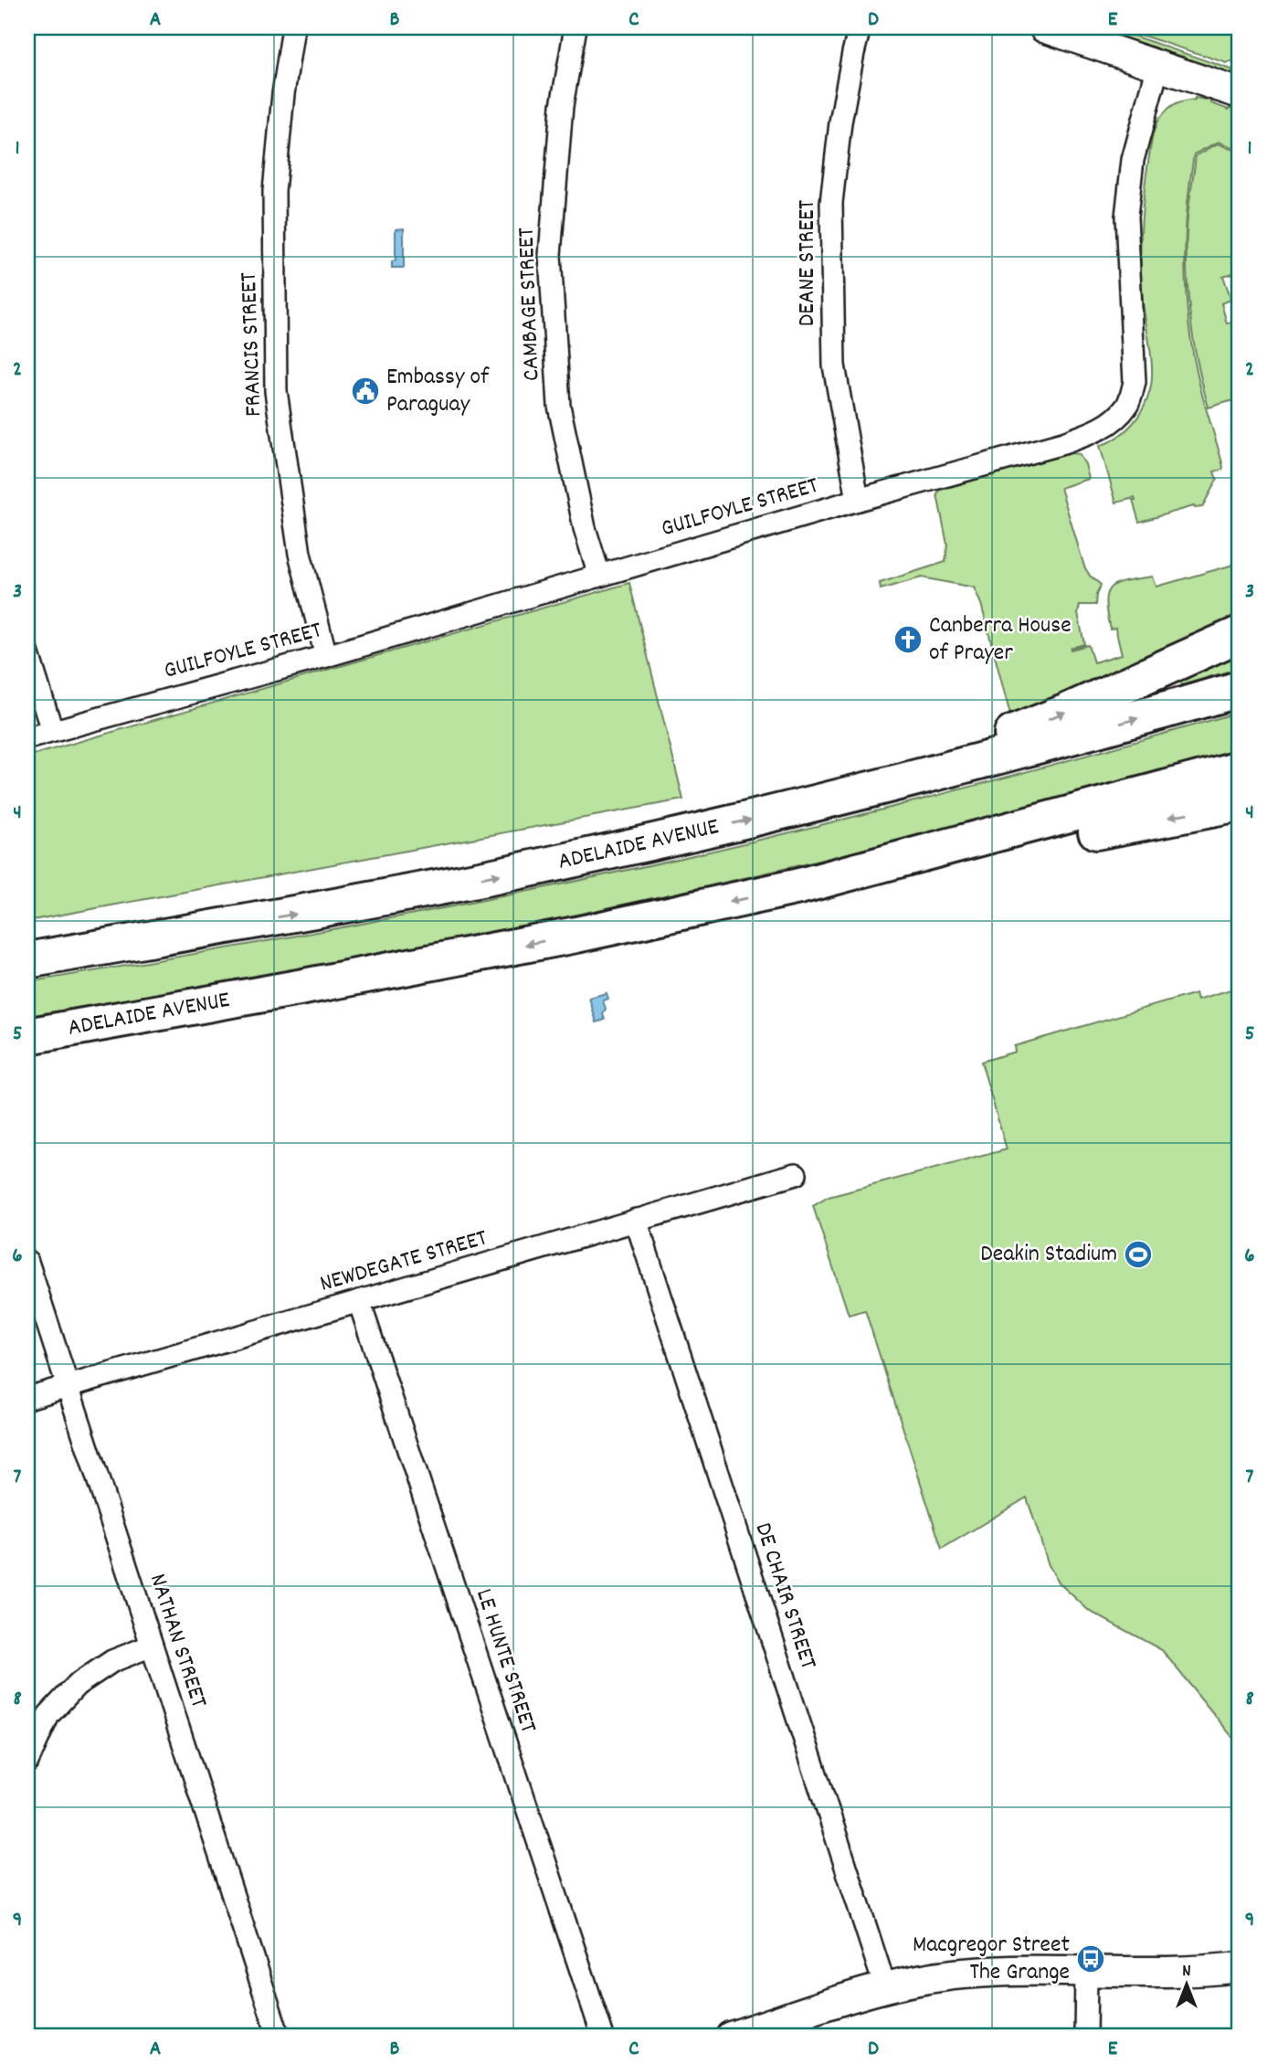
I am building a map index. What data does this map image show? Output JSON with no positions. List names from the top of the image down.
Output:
{
  "streets": {
    "highway": ["ADELAIDE AVENUE"],
    "street": [
      "DEANE STREET",
      "CAMBAGE STREET",
      "FRANCIS STREET",
      "GUILFOYLE STREET",
      "NEWDEGATE STREET",
      "DE CHAIR STREET",
      "NATHAN STREET",
      "LE HUNTE STREET"
    ]
  },
  "crossings": [
    ["DEANE STREET", "GUILFOYLE STREET"],
    ["CAMBAGE STREET", "GUILFOYLE STREET"],
    ["FRANCIS STREET", "GUILFOYLE STREET"],
    ["NEWDEGATE STREET", "DE CHAIR STREET"],
    ["NEWDEGATE STREET", "NATHAN STREET"],
    ["NEWDEGATE STREET", "LE HUNTE STREET"]
  ],
  "places": {
    "public building": ["Embassy of Paraguay"],
    "church": ["Canberra House of Prayer"],
    "sports": ["Deakin Stadium"],
    "bus stop": ["Macgregor Street The Grange"]
  },
  "north": "top",
  "grid": {
    "columns": [
      "A",
      "B",
      "C",
      "D",
      "E"
    ],
    "rows": [
      "1",
      "2",
      "3",
      "4",
      "5",
      "6",
      "7",
      "8",
      "9"
    ]
  }
}
